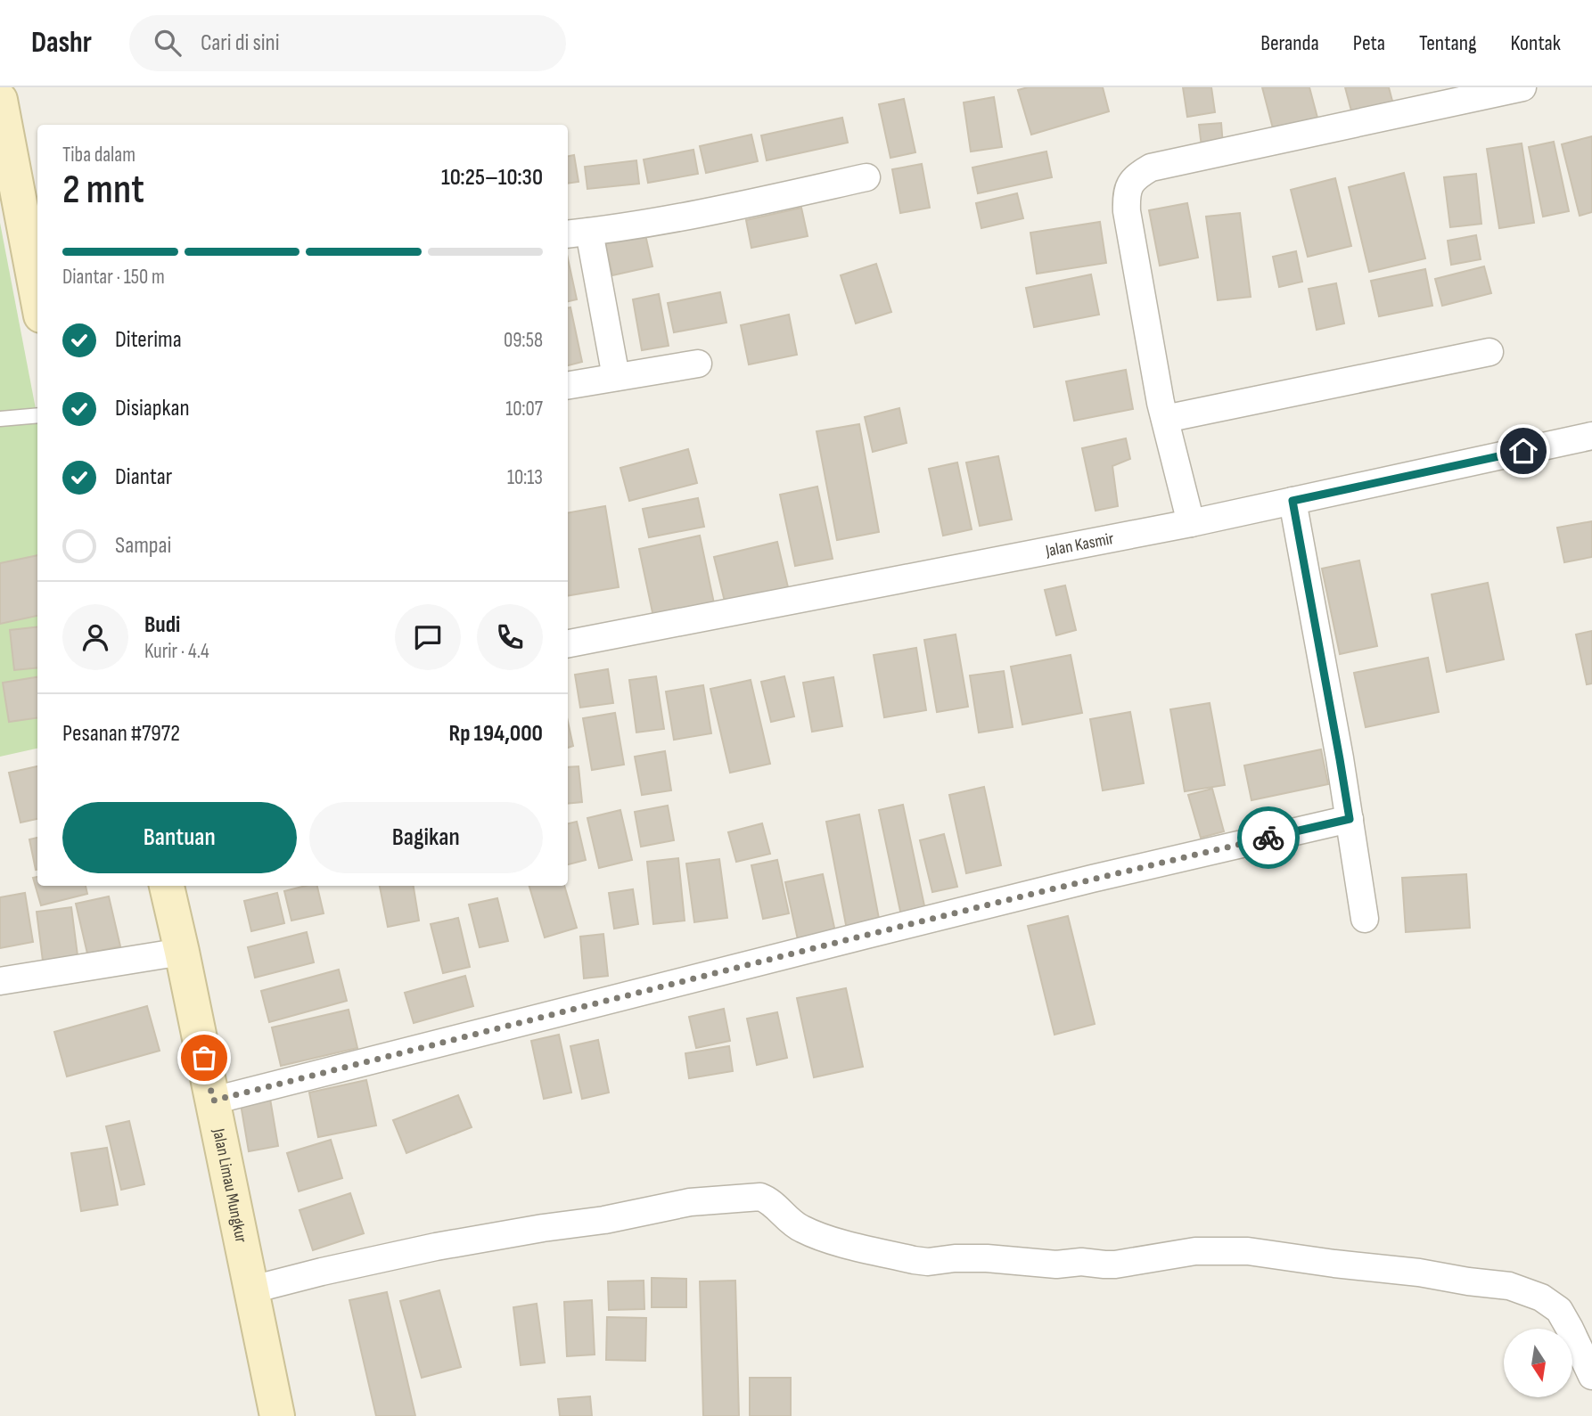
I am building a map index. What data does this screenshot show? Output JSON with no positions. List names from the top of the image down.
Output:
{
  "streets": {
    "street": ["Jalan Kasmir", "Jalan Limau Mungkur"]
  },
  "north": "bottom",
  "page": {
    "header": "Dashr",
    "search": "Cari di sini",
    "nav": [
      "Beranda",
      "Peta",
      "Tentang",
      "Kontak"
    ],
    "heading": ["2 mnt", "Tiba dalam", "10:25–10:30"],
    "panel": [
      "Budi",
      "Kurir · 4.4",
      "Pesanan #7972",
      "Rp 194,000"
    ],
    "bar": "Diantar · 150 m",
    "list": [
      ["Diterima", "09:58"],
      ["Disiapkan", "10:07"],
      ["Diantar", "10:13"],
      "Sampai"
    ],
    "buttons": ["Bantuan", "Bagikan"]
  }
}
